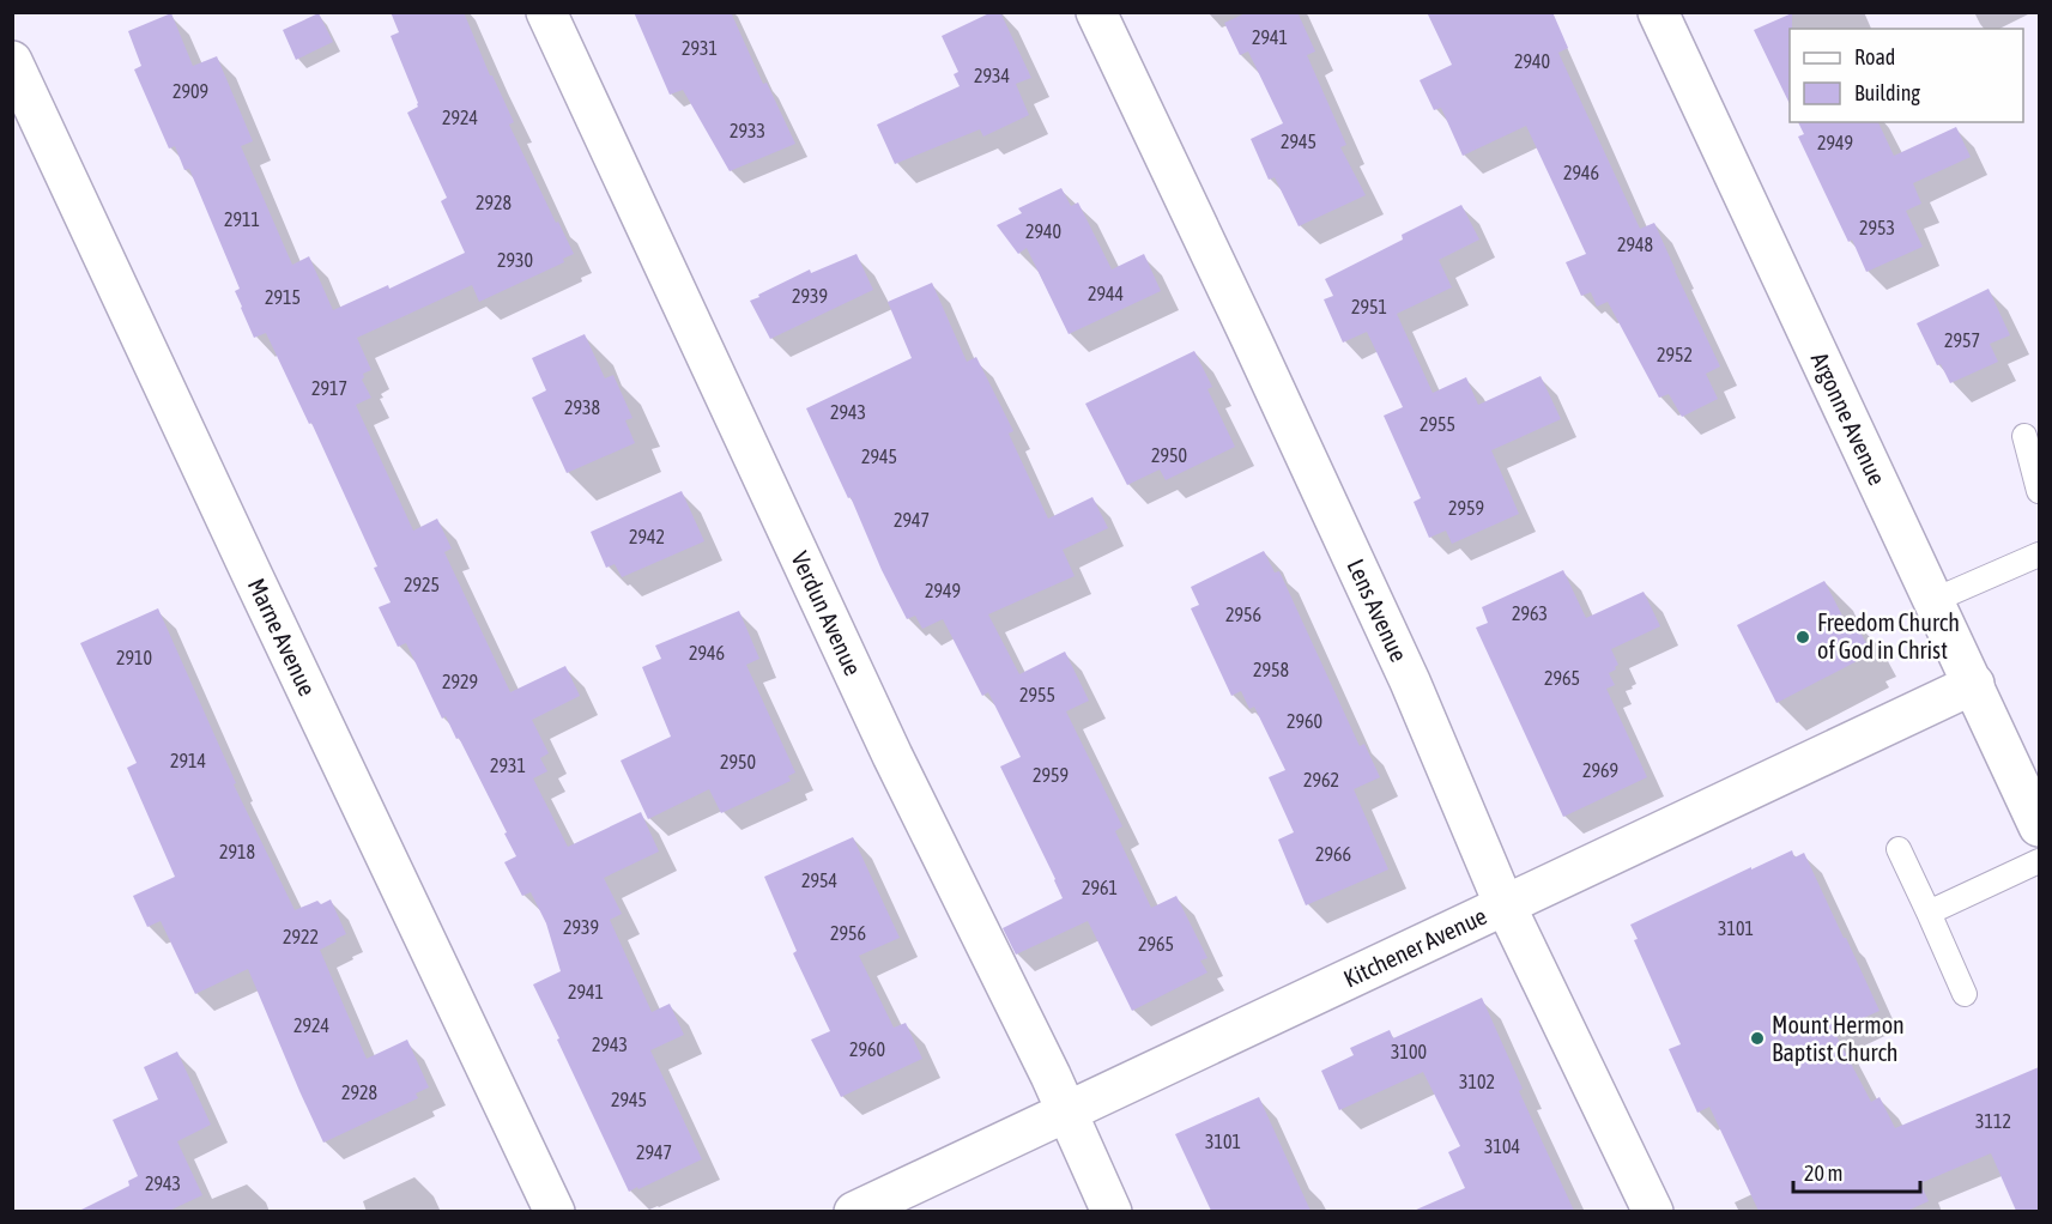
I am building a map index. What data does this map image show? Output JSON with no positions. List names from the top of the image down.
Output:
{
  "streets": {
    "street": [
      "Argonne Avenue",
      "Lens Avenue",
      "Verdun Avenue",
      "Marne Avenue",
      "Kitchener Avenue"
    ]
  },
  "crossings": [
    ["Argonne Avenue", "Kitchener Avenue"],
    ["Lens Avenue", "Kitchener Avenue"],
    ["Verdun Avenue", "Kitchener Avenue"]
  ],
  "places": ["Freedom Church of God in Christ", "Mount Hermon Baptist Church"],
  "house_numbers": [
    "2941",
    "2931",
    "2940",
    "2934",
    "2909",
    "2924",
    "2933",
    "2945",
    "2949",
    "2946",
    "2928",
    "2911",
    "2953",
    "2940",
    "2948",
    "2930",
    "2944",
    "2939",
    "2915",
    "2951",
    "2957",
    "2952",
    "2917",
    "2938",
    "2943",
    "2955",
    "2950",
    "2945",
    "2959",
    "2947",
    "2942",
    "2925",
    "2949",
    "2963",
    "2956",
    "2946",
    "2910",
    "2958",
    "2965",
    "2929",
    "2955",
    "2960",
    "2914",
    "2950",
    "2931",
    "2969",
    "2959",
    "2962",
    "2918",
    "2966",
    "2954",
    "2961",
    "2939",
    "3101",
    "2956",
    "2922",
    "2965",
    "2941",
    "2924",
    "2943",
    "2960",
    "3100",
    "3102",
    "2928",
    "2945",
    "3112",
    "3101",
    "3104",
    "2947",
    "2943"
  ],
  "legend": ["Road", "Building"],
  "scale_bar": "20 m"
}
